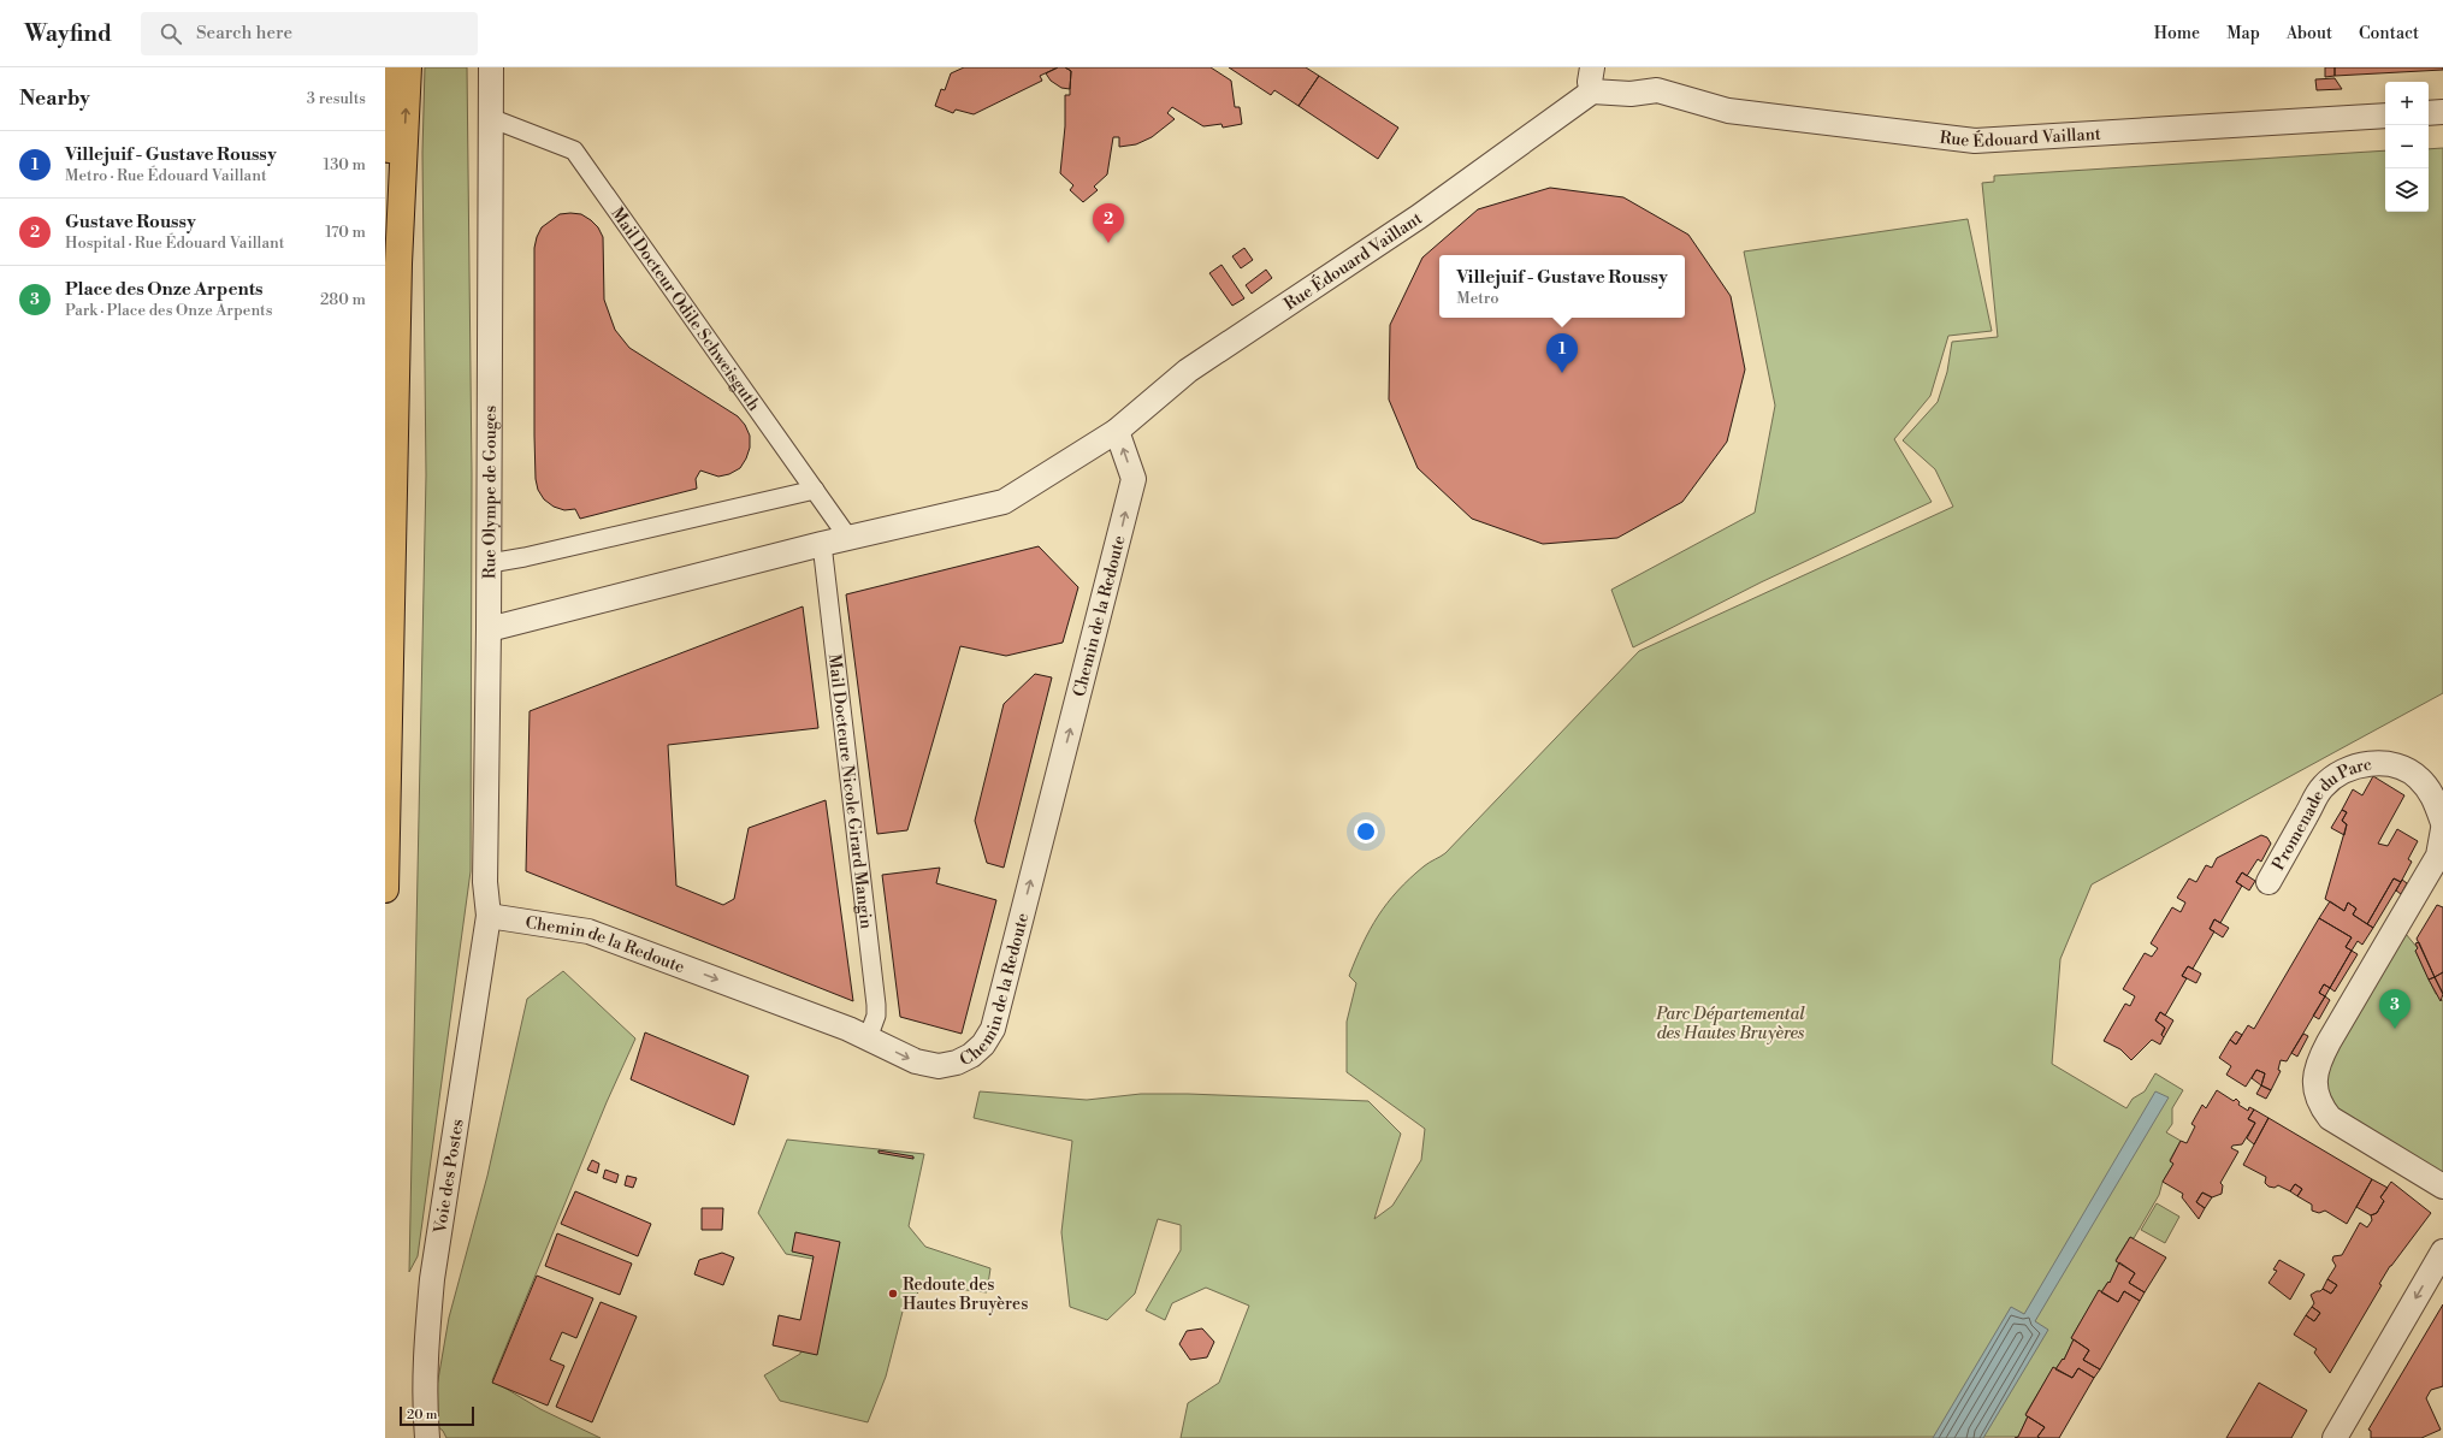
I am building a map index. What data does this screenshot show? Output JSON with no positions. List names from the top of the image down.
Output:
{
  "streets": {
    "street": [
      "Rue Édouard Vaillant",
      "Mail Docteur Odile Schweisguth",
      "Rue Olympe de Gouges",
      "Chemin de la Redoute",
      "Mail Docteure Nicole Girard Mangin",
      "Promenade du Parc",
      "Voie des Postes"
    ]
  },
  "crossings": [
    ["Rue Édouard Vaillant", "Mail Docteur Odile Schweisguth"],
    ["Rue Édouard Vaillant", "Rue Olympe de Gouges"],
    ["Rue Édouard Vaillant", "Chemin de la Redoute"],
    ["Rue Édouard Vaillant", "Mail Docteure Nicole Girard Mangin"],
    ["Mail Docteur Odile Schweisguth", "Rue Olympe de Gouges"],
    ["Rue Olympe de Gouges", "Chemin de la Redoute"],
    ["Rue Olympe de Gouges", "Voie des Postes"],
    ["Chemin de la Redoute", "Mail Docteure Nicole Girard Mangin"],
    ["Chemin de la Redoute", "Voie des Postes"]
  ],
  "parks": ["Parc Départemental des Hautes Bruyères"],
  "places": ["Redoute des Hautes Bruyères"],
  "scale_bar": "20 m",
  "page": {
    "header": "Wayfind",
    "search": "Search here",
    "nav": [
      "Home",
      "Map",
      "About",
      "Contact"
    ],
    "heading": ["Nearby", "3 results"],
    "map_buttons": ["+", "−"],
    "list": [
      {
        "mark": "1",
        "name": "Villejuif - Gustave Roussy",
        "note": "Metro · Rue Édouard Vaillant",
        "value": "130 m"
      },
      {
        "mark": "2",
        "name": "Gustave Roussy",
        "note": "Hospital · Rue Édouard Vaillant",
        "value": "170 m"
      },
      {
        "mark": "3",
        "name": "Place des Onze Arpents",
        "note": "Park · Place des Onze Arpents",
        "value": "280 m"
      }
    ],
    "pins": ["2", "1", "3"],
    "popup": ["Villejuif - Gustave Roussy", "Metro"],
    "scale": "20 m"
  }
}
